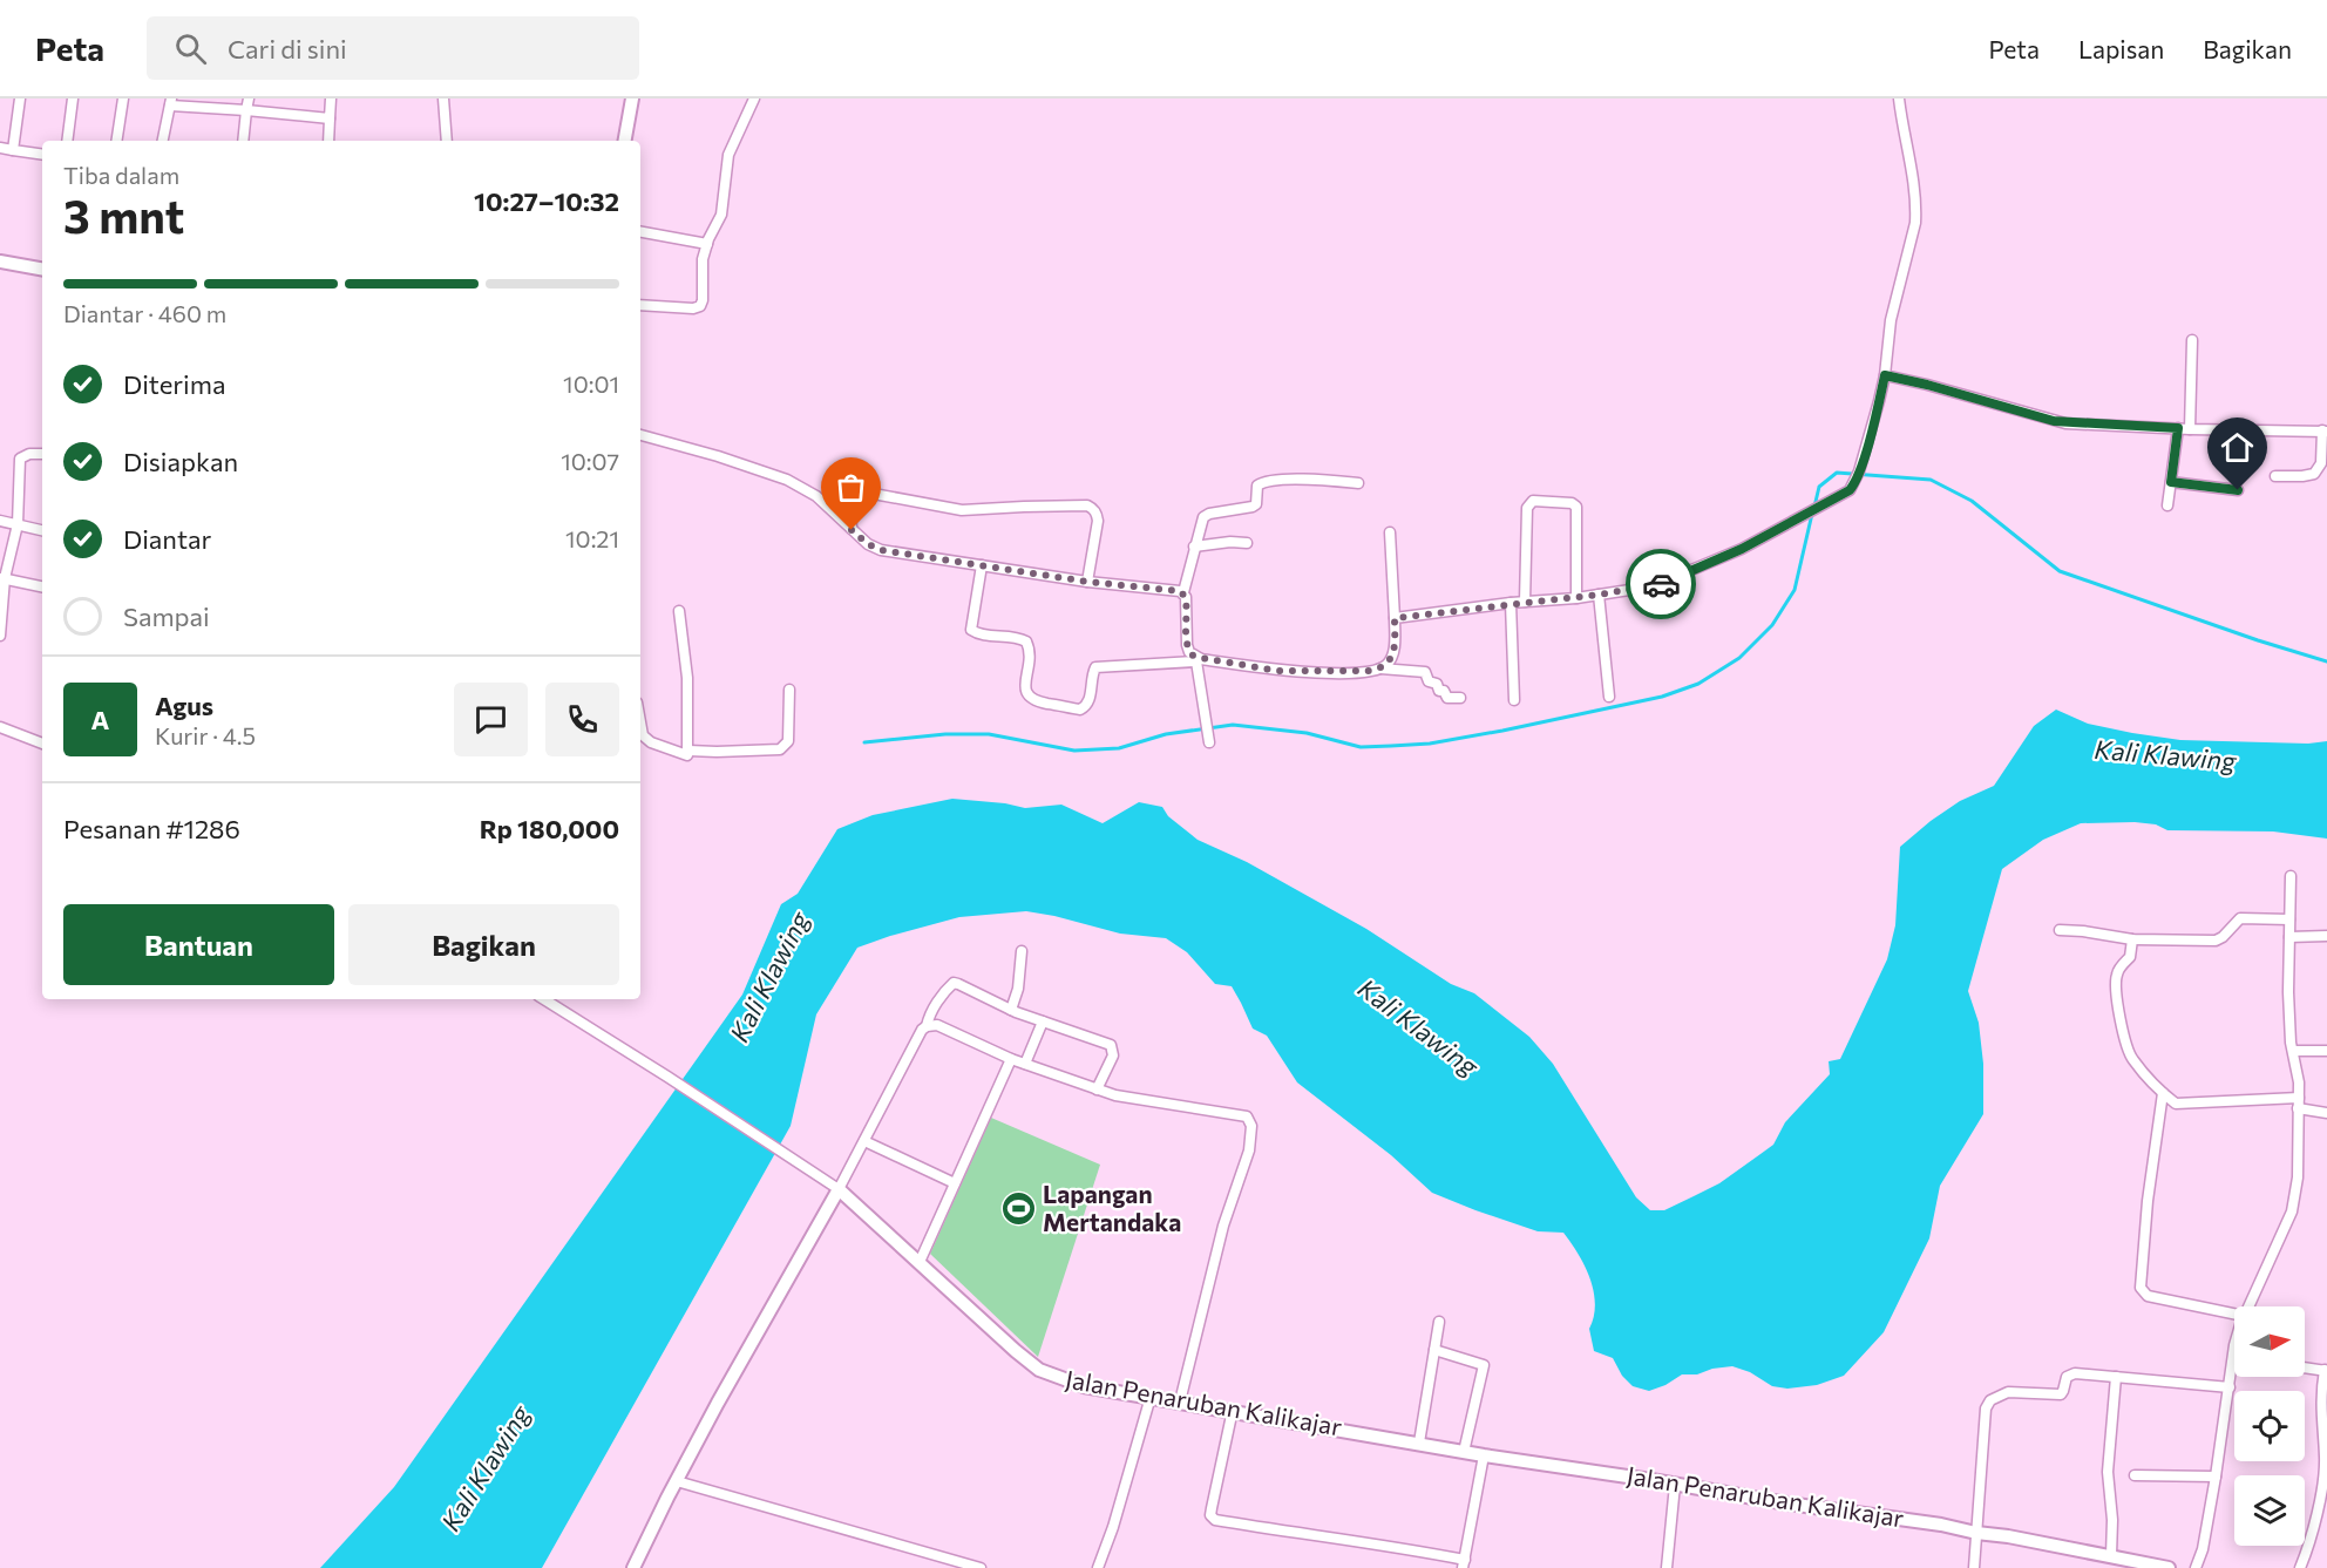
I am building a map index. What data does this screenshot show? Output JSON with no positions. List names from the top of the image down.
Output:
{
  "streets": {
    "street": ["Jalan Penaruban Kalikajar"]
  },
  "water": ["Kali Klawing"],
  "places": {
    "sports": ["Lapangan Mertandaka"]
  },
  "north": "right",
  "page": {
    "header": "Peta",
    "search": "Cari di sini",
    "nav": ["Peta", "Lapisan", "Bagikan"],
    "heading": ["3 mnt", "Tiba dalam", "10:27–10:32"],
    "panel": [
      "Agus",
      "Kurir · 4.5",
      "Pesanan #1286",
      "Rp 180,000"
    ],
    "bar": "Diantar · 460 m",
    "list": [
      ["Diterima", "10:01"],
      ["Disiapkan", "10:07"],
      ["Diantar", "10:21"],
      "Sampai"
    ],
    "round": "A",
    "buttons": ["Bantuan", "Bagikan"]
  }
}
